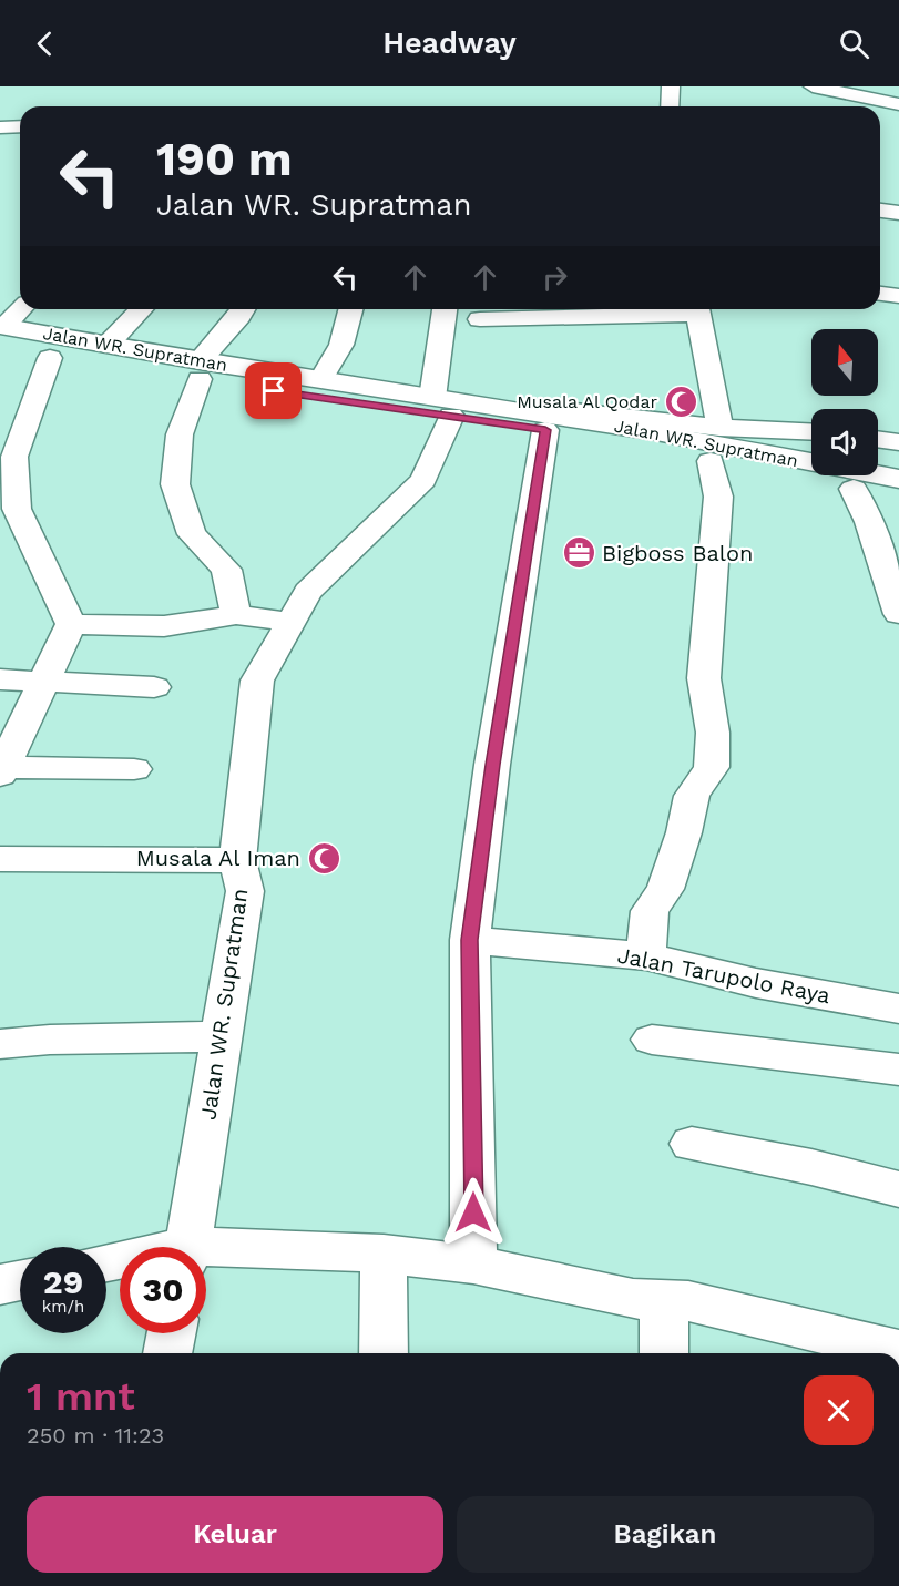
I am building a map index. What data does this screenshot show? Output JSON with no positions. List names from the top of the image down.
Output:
{
  "streets": {
    "street": ["Jalan WR. Supratman", "Jalan Tarupolo Raya"]
  },
  "places": {
    "mosque": ["Musala Al Qodar", "Musala Al Iman"],
    "office": ["Bigboss Balon"]
  },
  "north": "top",
  "page": {
    "header": "Headway",
    "turn": ["190 m", "Jalan WR. Supratman"],
    "speed": "29 km/h",
    "limit": "30",
    "heading": ["1 mnt", "250 m · 11:23"],
    "buttons": ["Keluar", "Bagikan"]
  }
}
